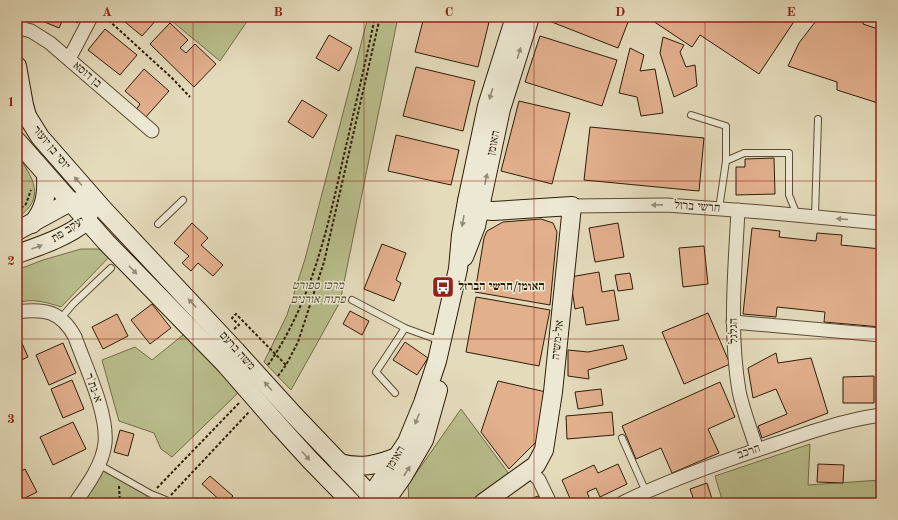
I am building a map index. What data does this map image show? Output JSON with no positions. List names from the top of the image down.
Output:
{
  "streets": {
    "street": [
      "בן דוסא",
      "האומן",
      "יוסי בן יועזר",
      "חרשי ברזל",
      "יעקב פת",
      "הגלגל",
      "אל-משיה",
      "משה ברעם",
      "א-נת'ר",
      "הרכב"
    ]
  },
  "crossings": [
    ["האומן", "חרשי ברזל"],
    ["האומן", "משה ברעם"],
    ["יוסי בן יועזר", "יעקב פת"],
    ["יוסי בן יועזר", "משה ברעם"],
    ["חרשי ברזל", "הגלגל"],
    ["חרשי ברזל", "אל-משיה"],
    ["יעקב פת", "משה ברעם"],
    ["הגלגל", "הרכב"]
  ],
  "parks": ["מרכז ספורט פתוח אורנים"],
  "places": {
    "bus stop": ["האומן/חרשי הברזל"]
  },
  "grid": {
    "columns": [
      "A",
      "B",
      "C",
      "D",
      "E"
    ],
    "rows": ["1", "2", "3"]
  }
}
